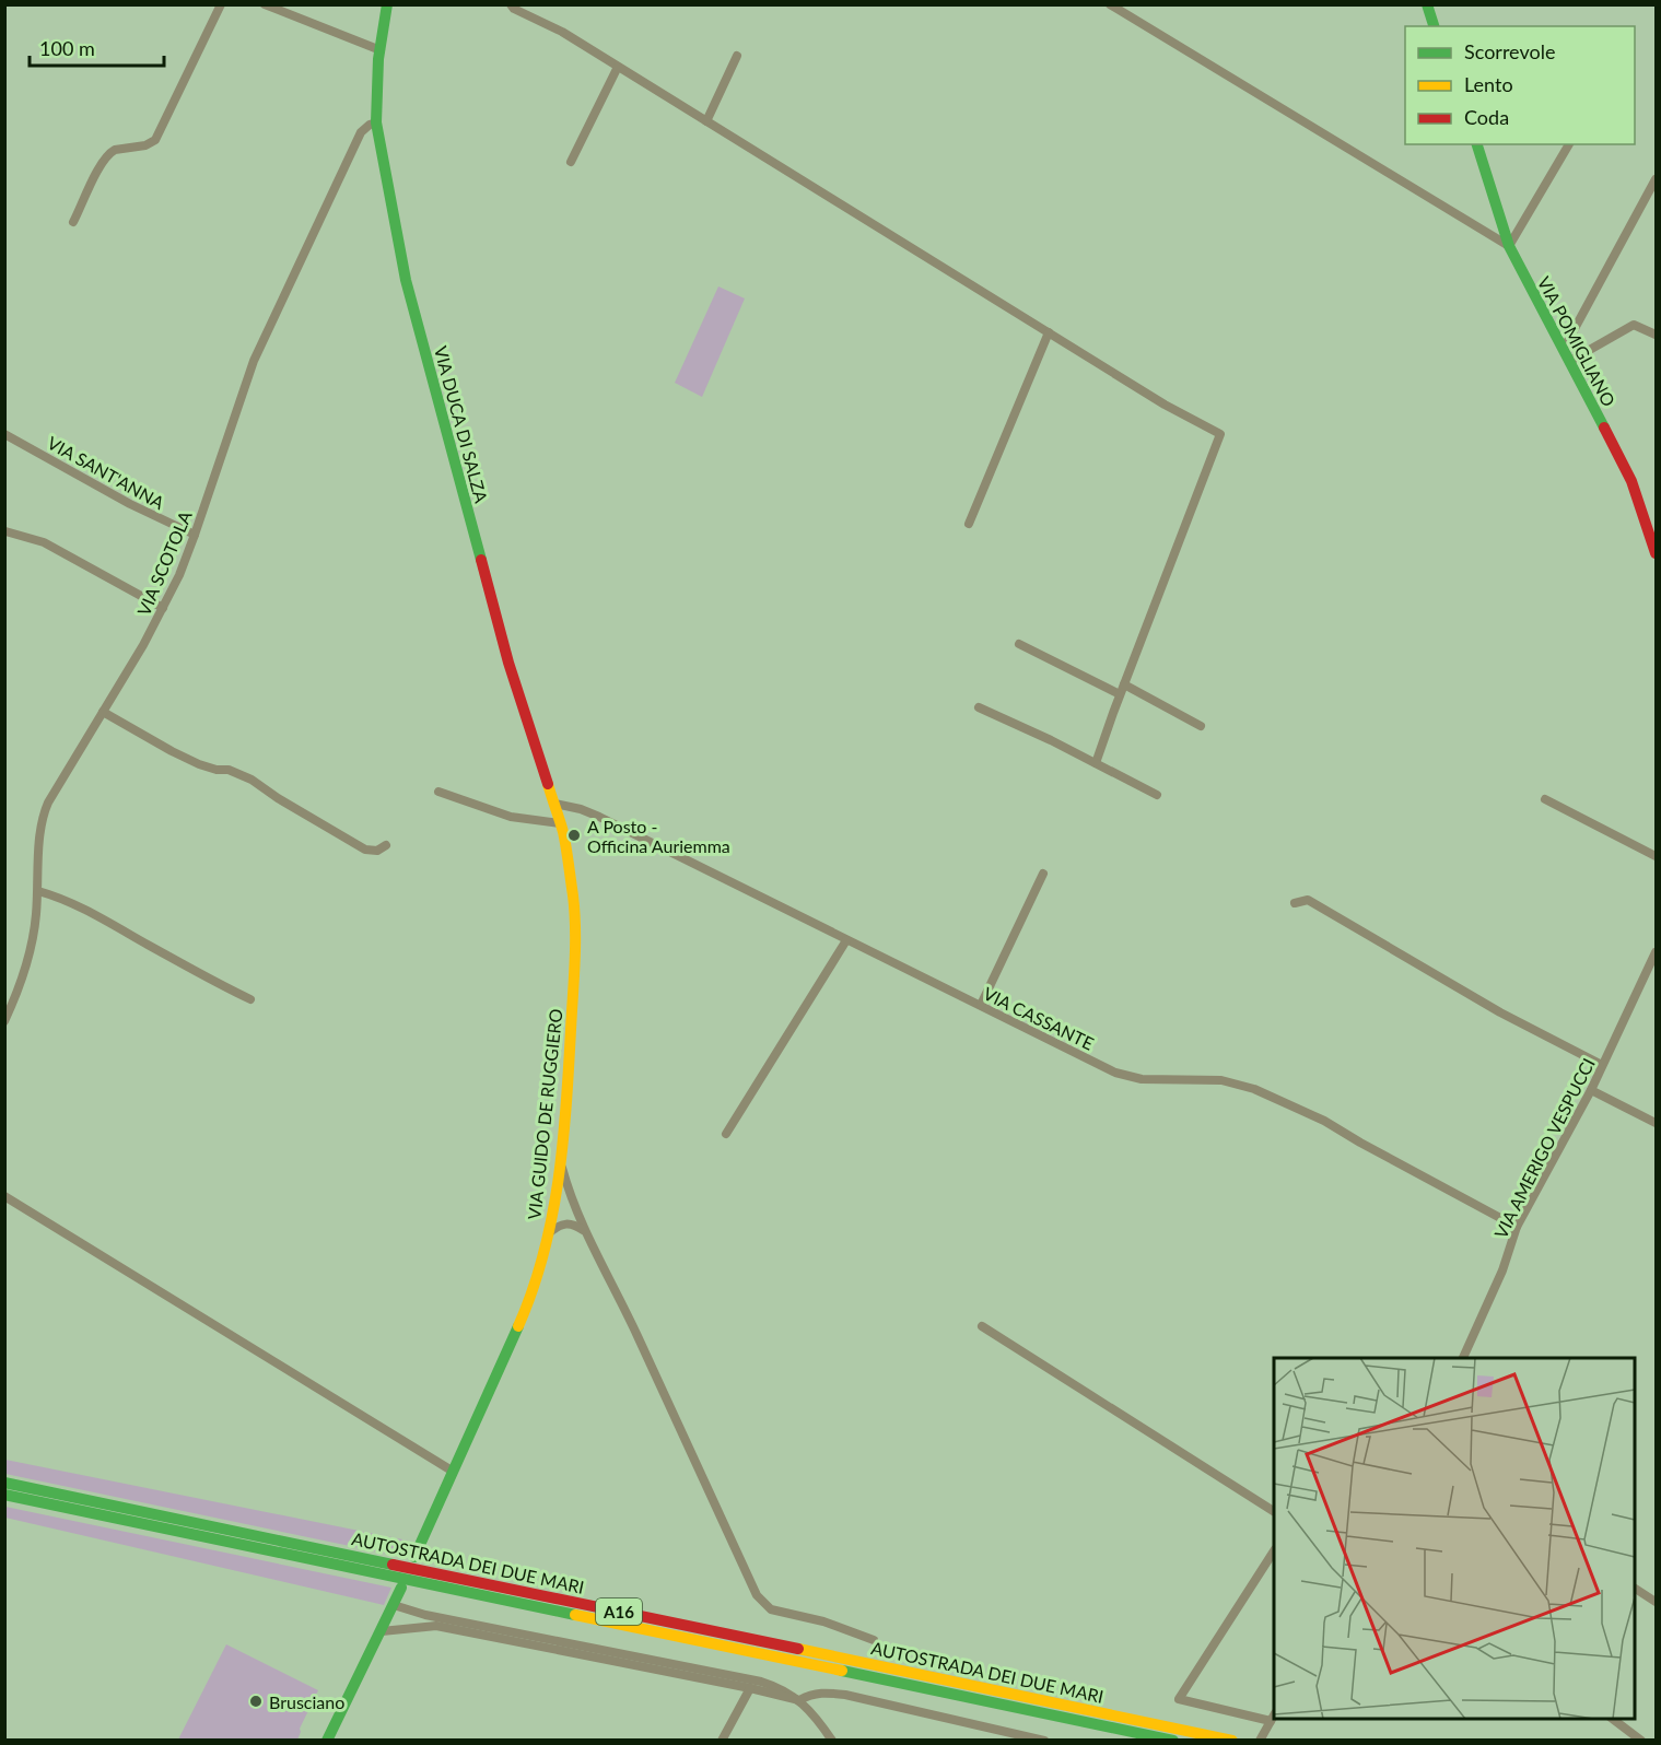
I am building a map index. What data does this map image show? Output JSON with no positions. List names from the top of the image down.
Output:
{
  "streets": {
    "main road": [
      "VIA POMIGLIANO",
      "VIA DUCA DI SALZA",
      "VIA GUIDO DE RUGGIERO",
      "AUTOSTRADA DEI DUE MARI",
      "A16"
    ],
    "street": [
      "VIA SANT'ANNA",
      "VIA SCOTOLA",
      "VIA CASSANTE",
      "VIA AMERIGO VESPUCCI"
    ]
  },
  "crossings": [
    ["VIA DUCA DI SALZA", "VIA SCOTOLA"],
    ["VIA DUCA DI SALZA", "VIA CASSANTE"],
    ["VIA DUCA DI SALZA", "VIA GUIDO DE RUGGIERO"],
    ["VIA SANT'ANNA", "VIA SCOTOLA"],
    ["VIA CASSANTE", "VIA AMERIGO VESPUCCI"]
  ],
  "places": ["A Posto - Officina Auriemma", "Brusciano"],
  "legend": ["Scorrevole", "Lento", "Coda"],
  "scale_bar": "100 m"
}
